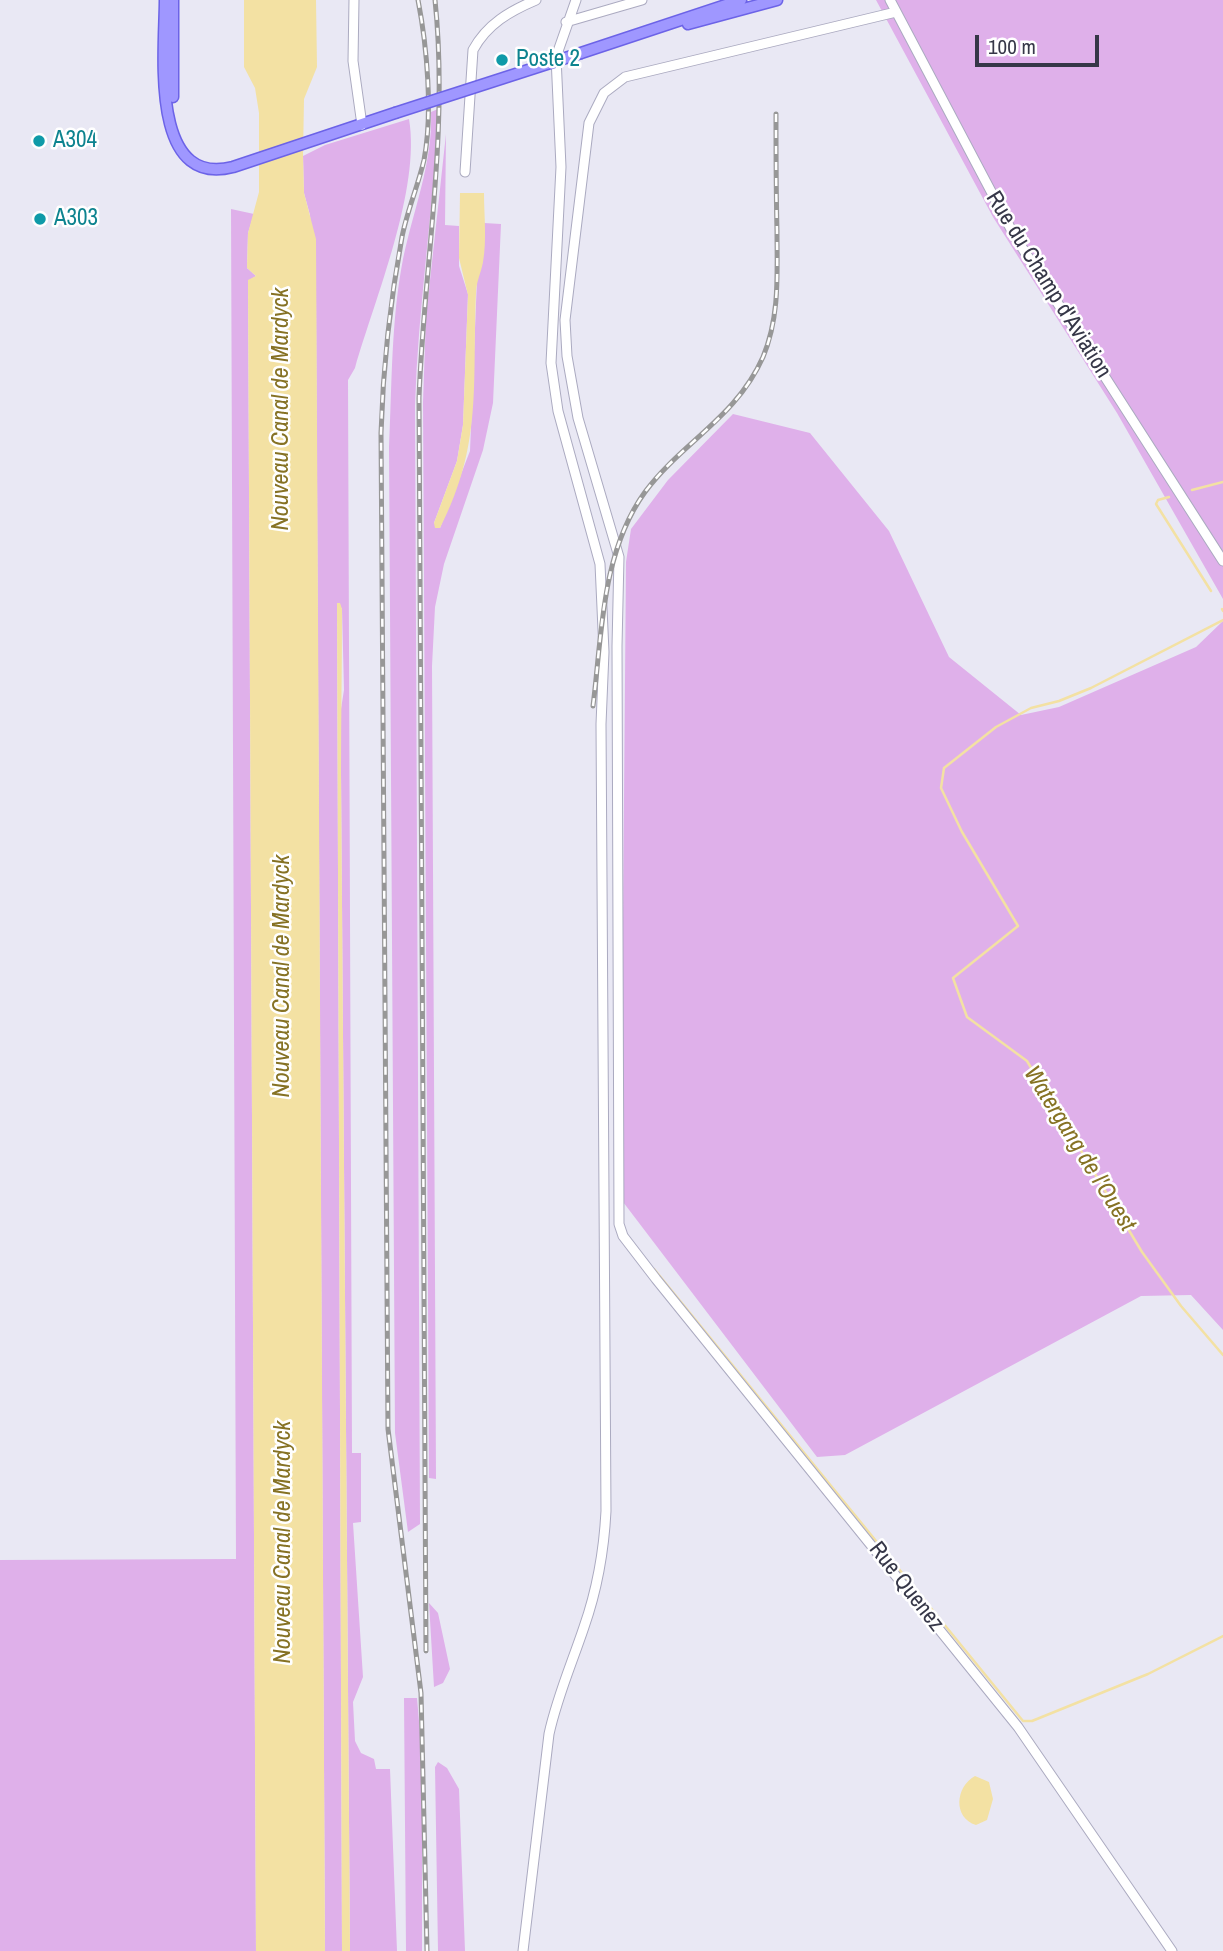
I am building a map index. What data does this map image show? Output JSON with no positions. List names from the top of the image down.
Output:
{
  "streets": {
    "street": ["Rue du Champ d'Aviation", "Rue Quenez"]
  },
  "crossings": [
    ["Rue du Champ d'Aviation", "Rue Quenez"]
  ],
  "water": ["Nouveau Canal de Mardyck", "Watergang de l'Ouest"],
  "places": ["Poste 2", "A304", "A303"],
  "scale_bar": "100 m"
}
